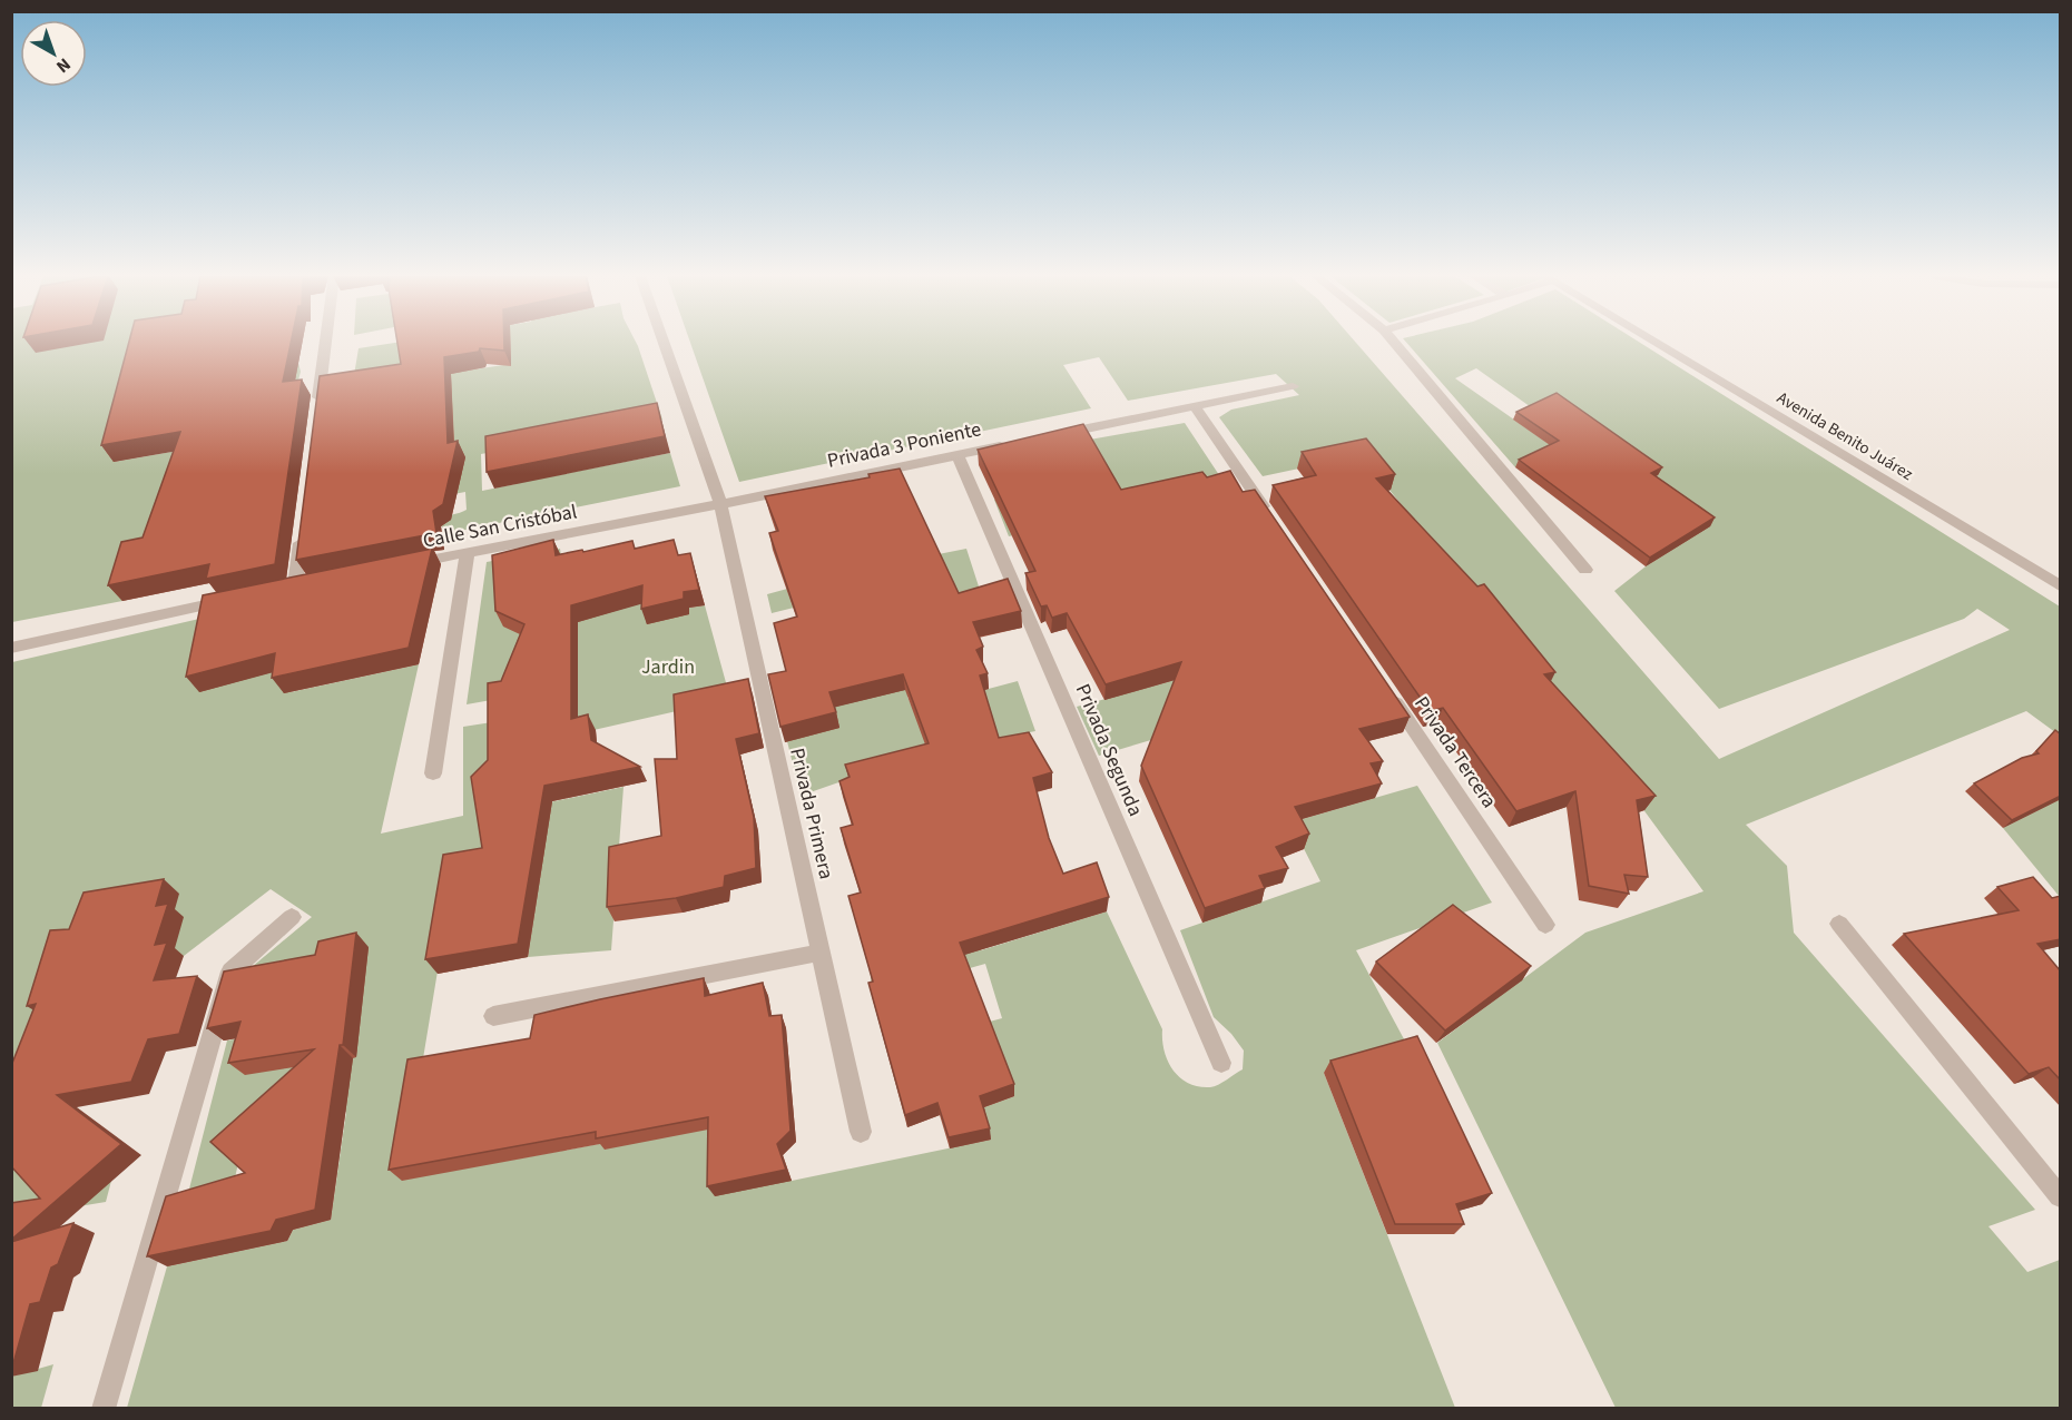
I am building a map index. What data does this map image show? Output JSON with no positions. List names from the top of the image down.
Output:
{
  "streets": {
    "street": [
      "Avenida Benito Juárez",
      "Privada 3 Poniente",
      "Calle San Cristóbal",
      "Privada Segunda",
      "Privada Tercera",
      "Privada Primera"
    ]
  },
  "crossings": [
    ["Privada 3 Poniente", "Calle San Cristóbal"],
    ["Privada 3 Poniente", "Privada Segunda"],
    ["Privada 3 Poniente", "Privada Primera"],
    ["Calle San Cristóbal", "Privada Primera"]
  ],
  "parks": ["Jardin"],
  "north": "bottom right"
}
